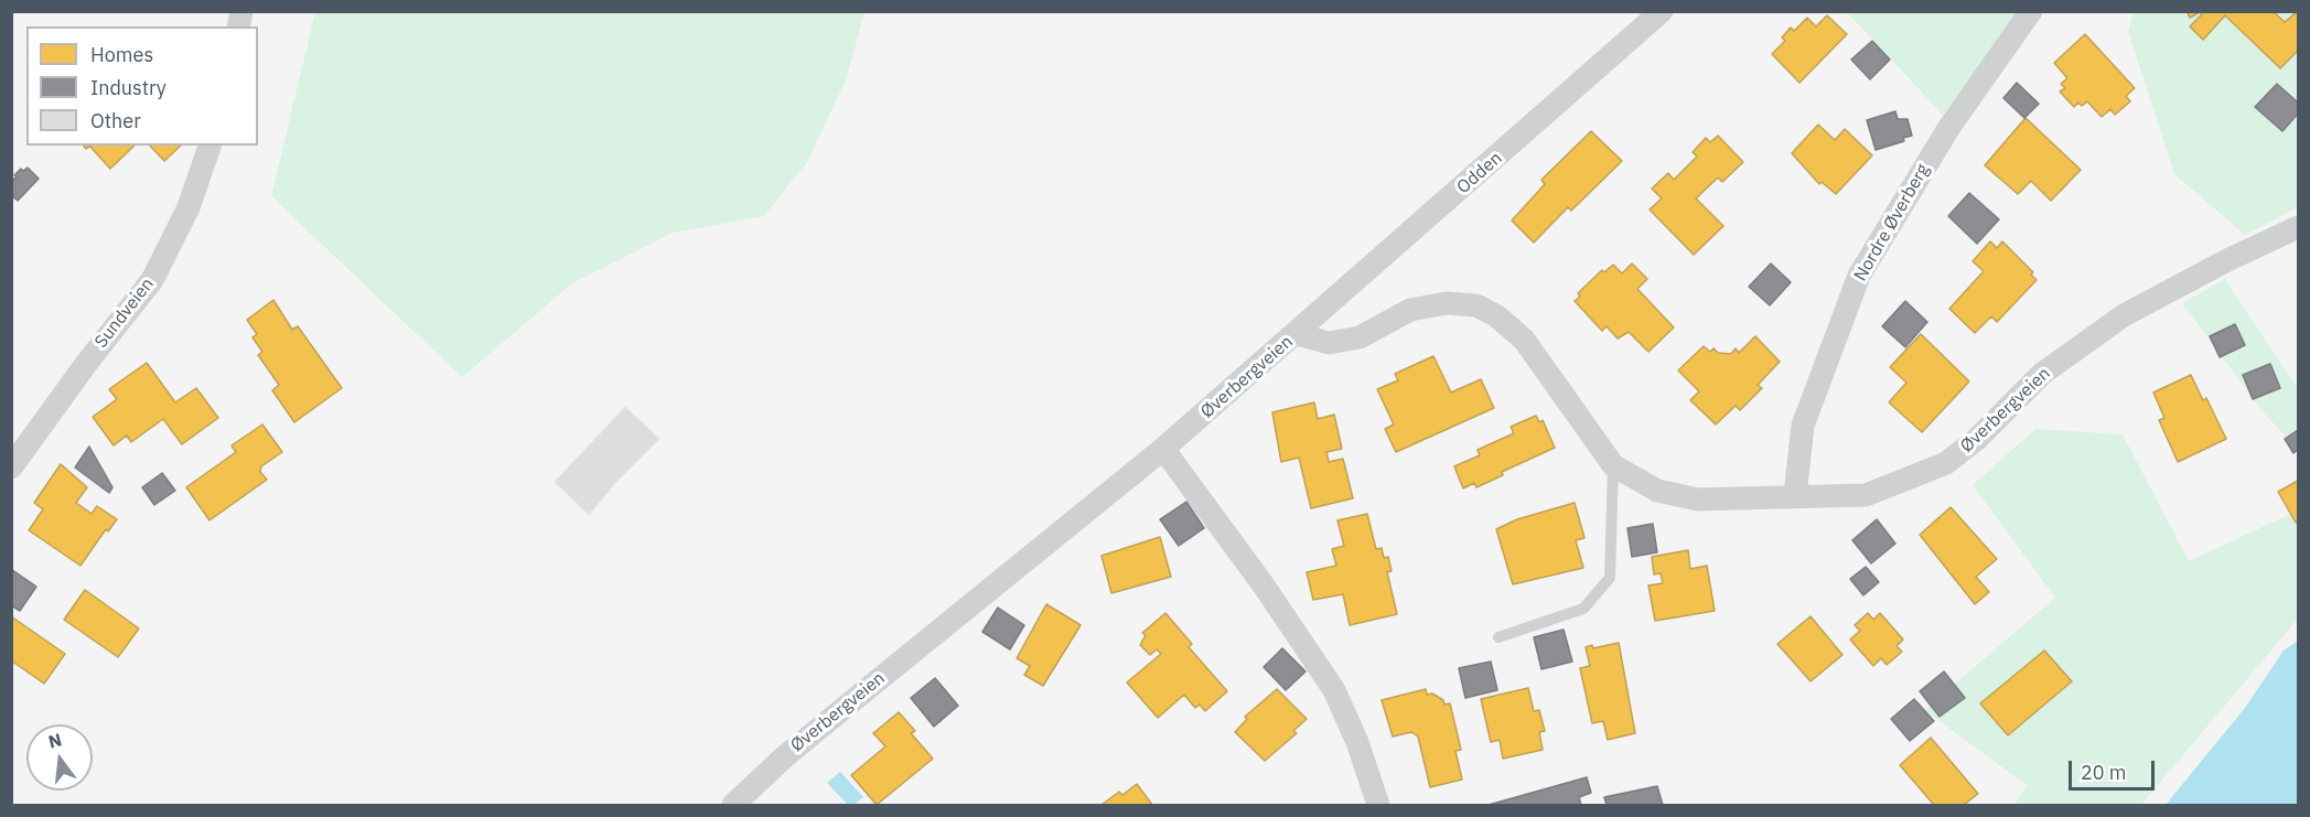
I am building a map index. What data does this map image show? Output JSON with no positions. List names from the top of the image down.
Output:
{
  "streets": {
    "street": [
      "Odden",
      "Nordre Øverberg",
      "Sundveien",
      "Øverbergveien"
    ]
  },
  "crossings": [
    ["Odden", "Øverbergveien"],
    ["Nordre Øverberg", "Øverbergveien"]
  ],
  "legend": ["Homes", "Industry", "Other"],
  "scale_bar": "20 m",
  "north": "top"
}
